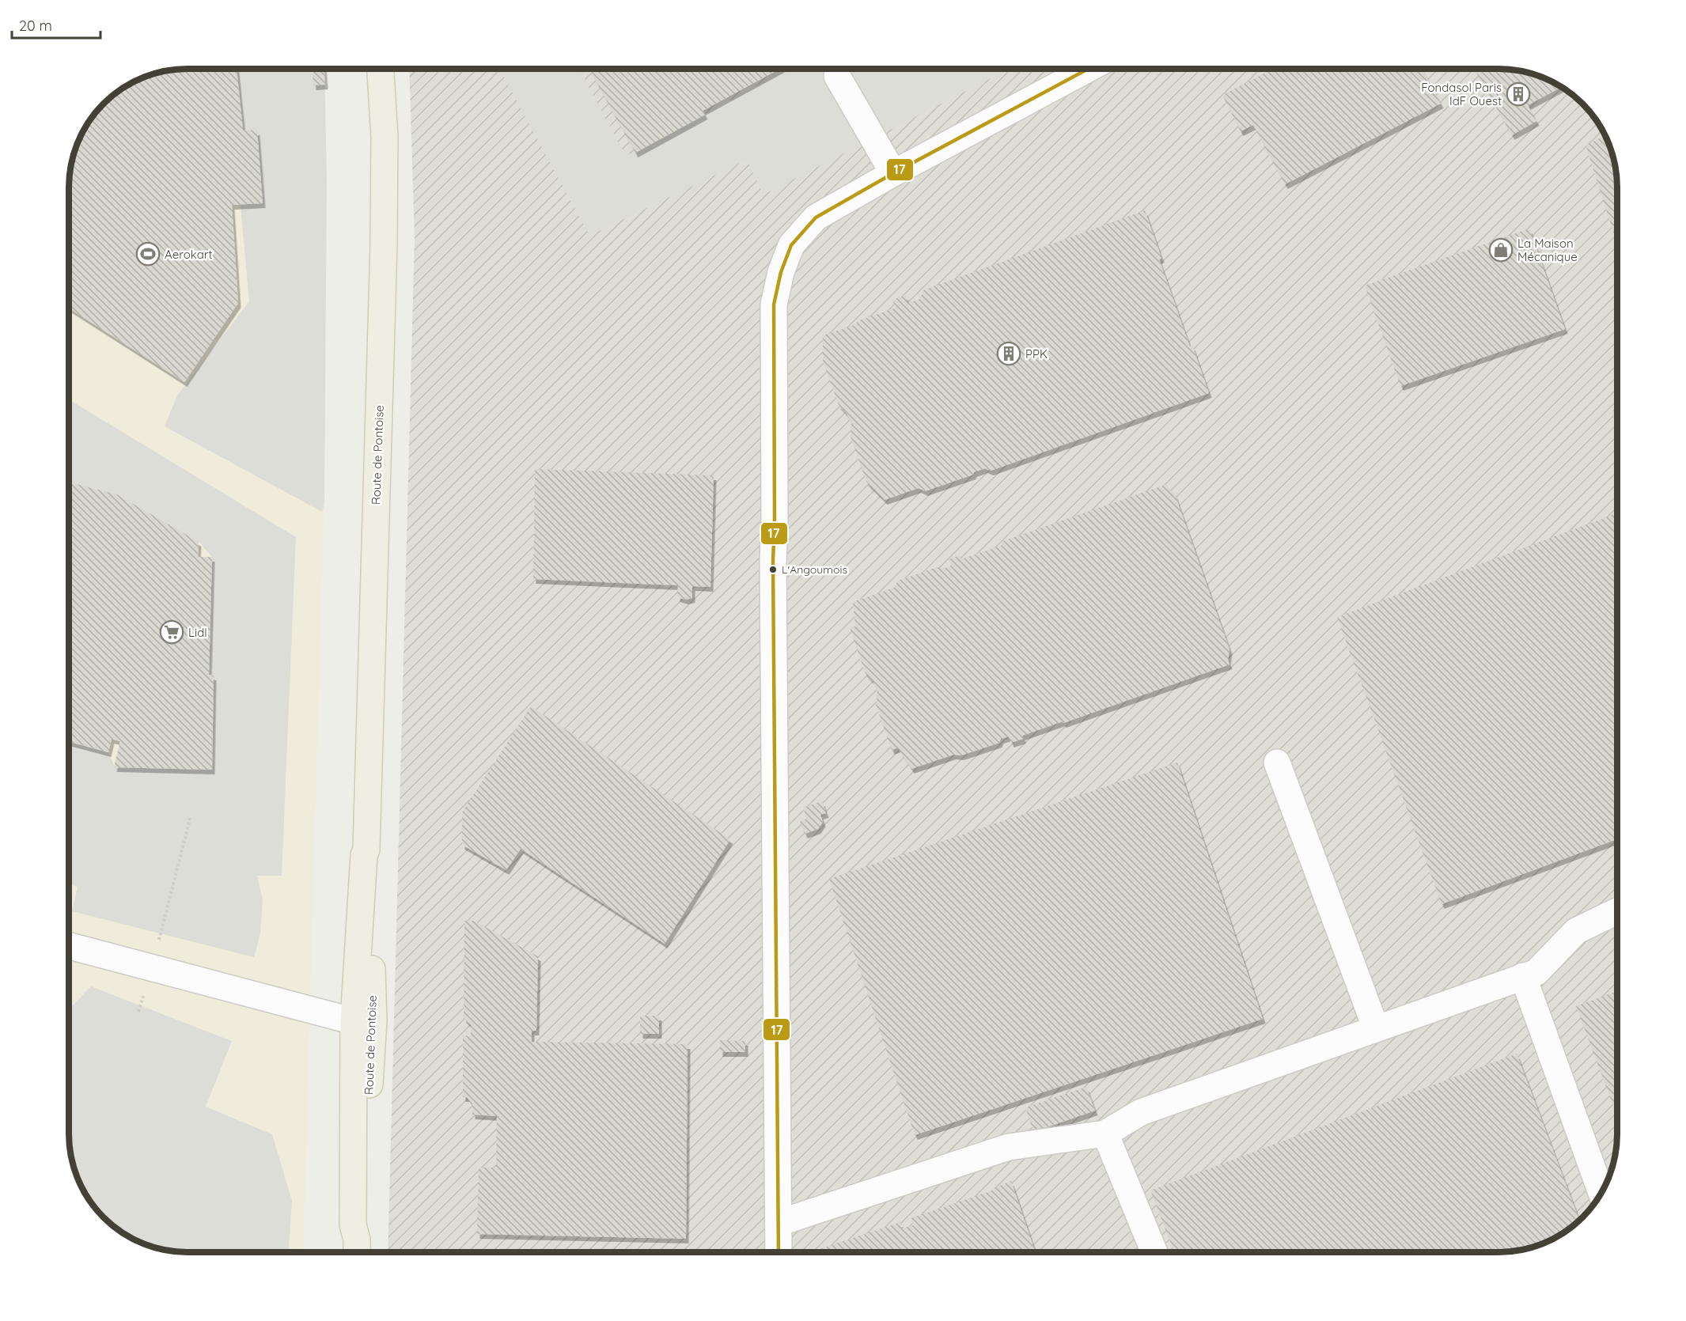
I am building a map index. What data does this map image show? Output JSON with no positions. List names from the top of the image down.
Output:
{
  "streets": {
    "main road": ["Route de Pontoise"]
  },
  "places": {
    "building": ["Fondasol Paris IdF Ouest", "PPK"],
    "shop": ["La Maison Mécanique"],
    "sports": ["Aerokart"],
    "other": ["L'Angoumois"],
    "supermarket": ["Lidl"]
  },
  "lines": ["transit line 17"],
  "scale_bar": "20 m"
}
